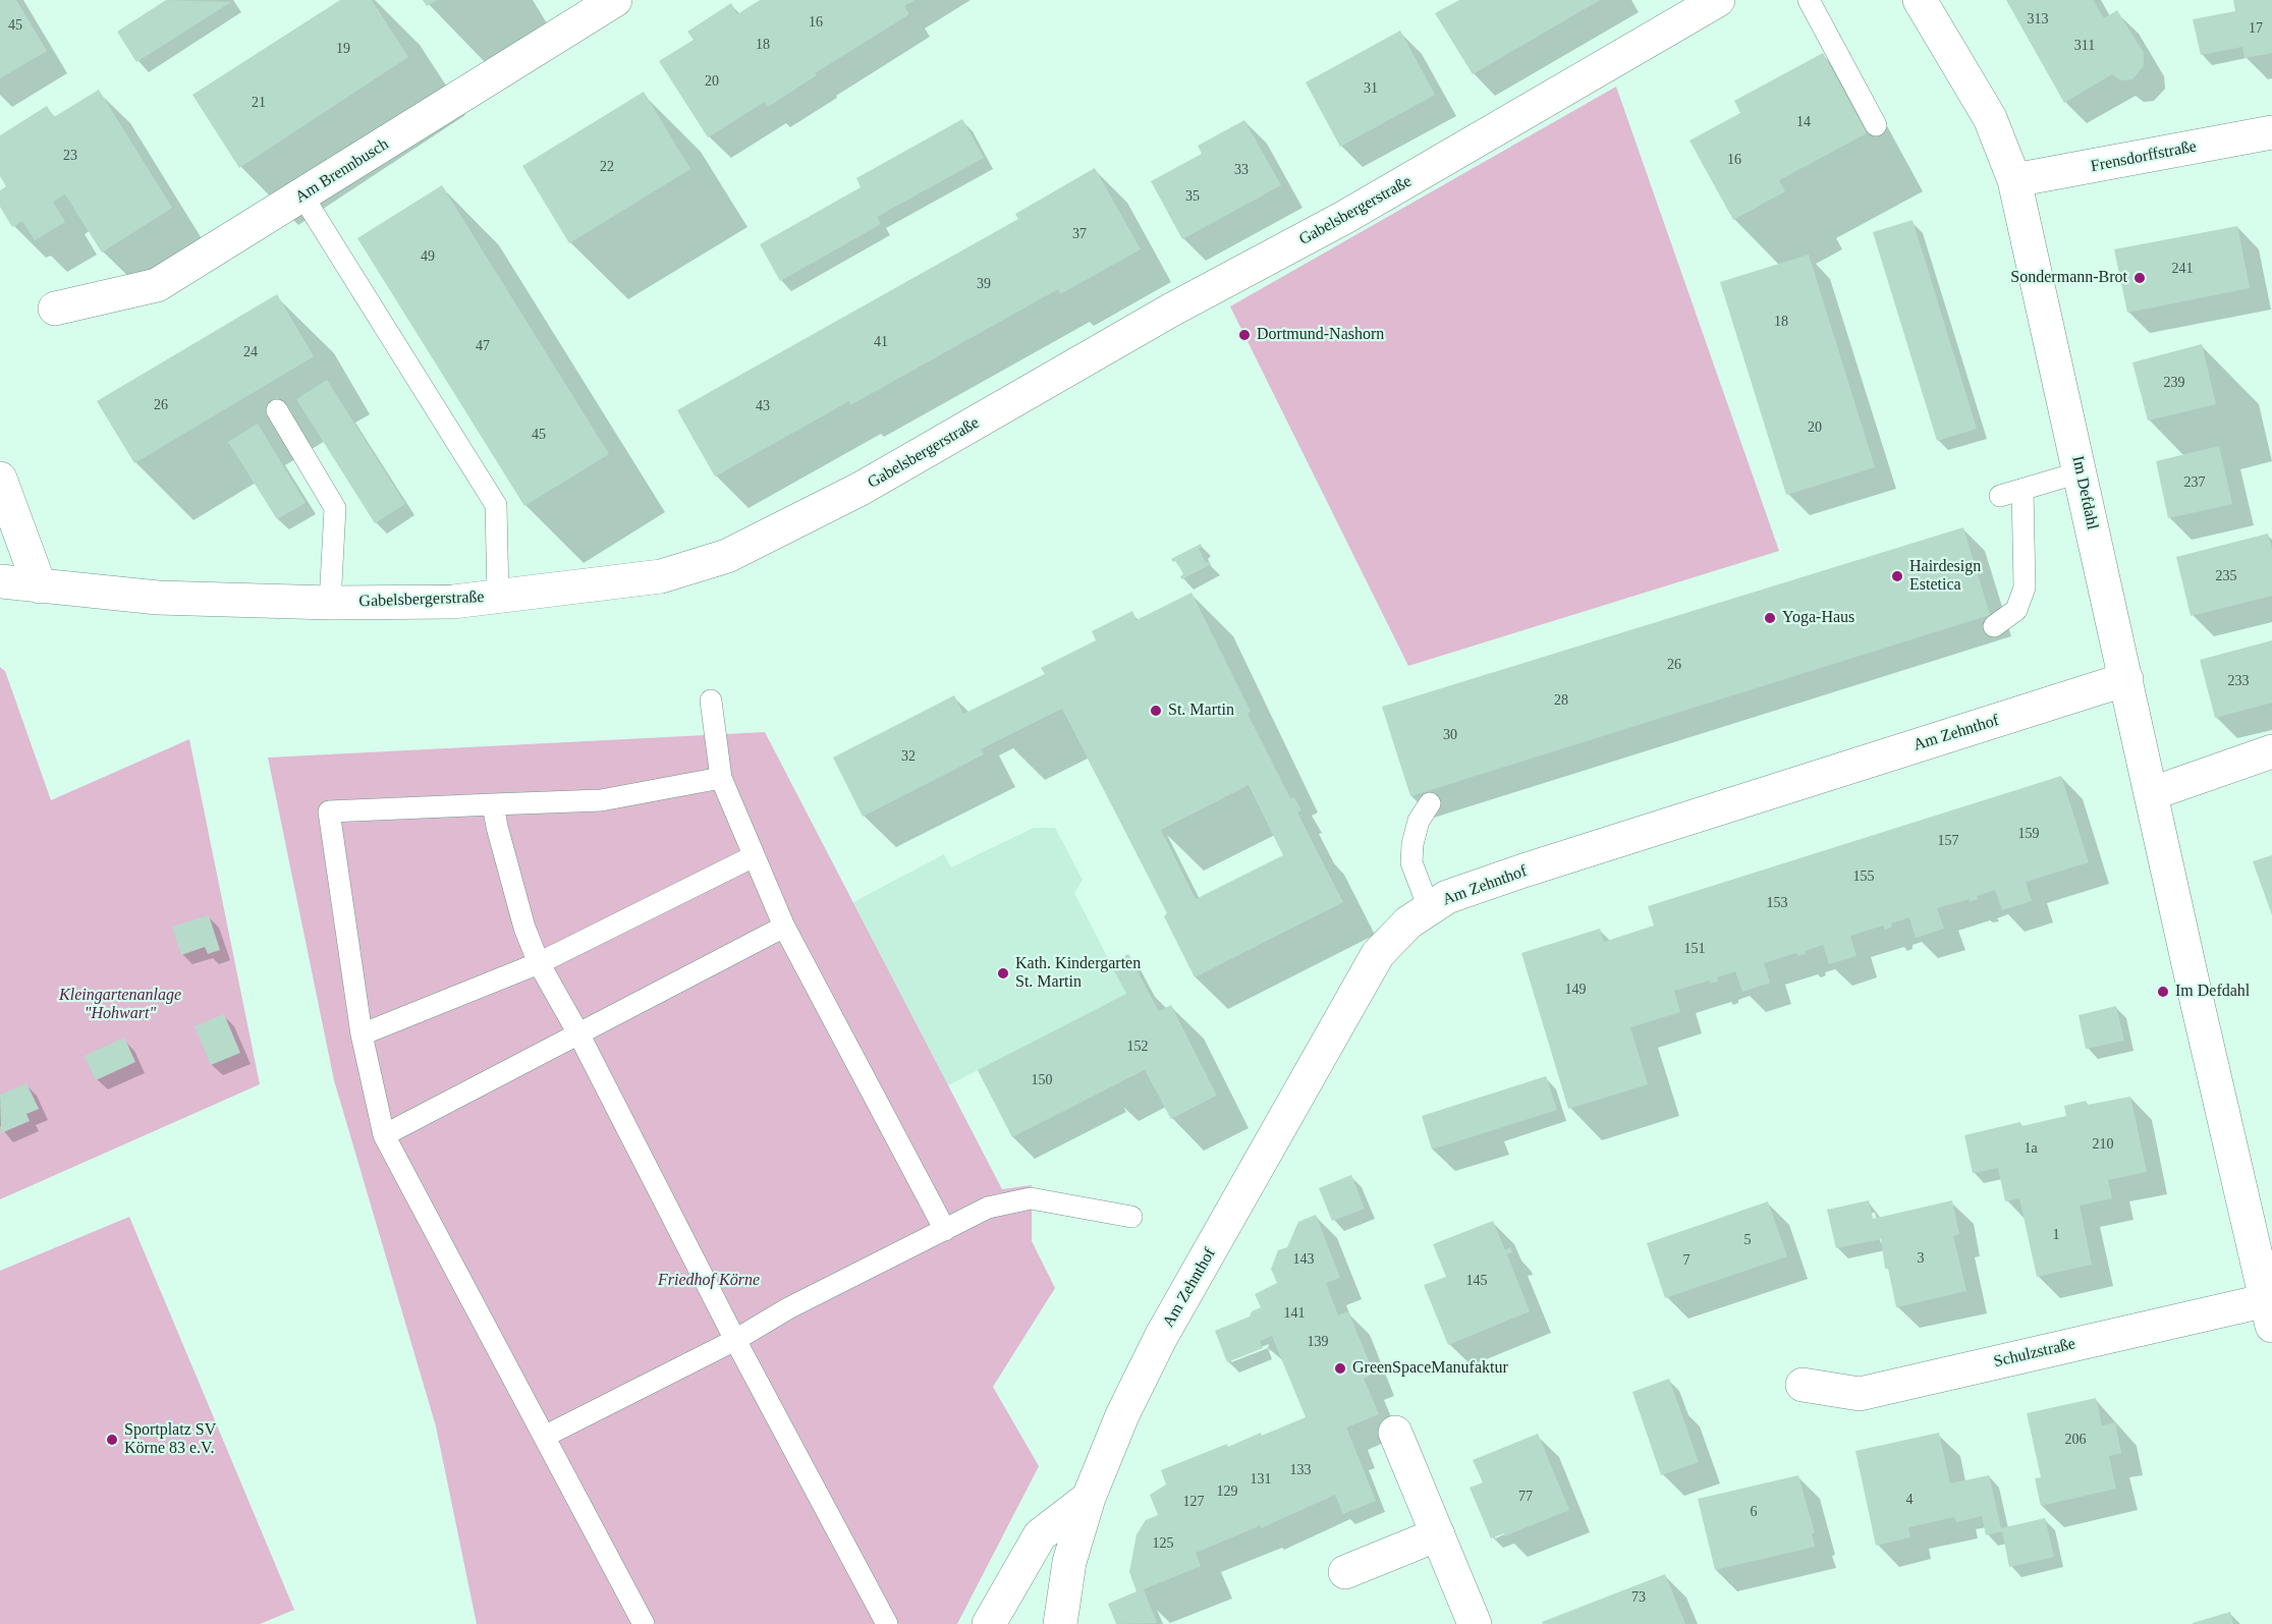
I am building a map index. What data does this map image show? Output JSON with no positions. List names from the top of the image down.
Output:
{
  "streets": {
    "street": [
      "Frensdorffstraße",
      "Am Brennbusch",
      "Gabelsbergerstraße",
      "Im Defdahl",
      "Am Zehnthof",
      "Schulzstraße"
    ]
  },
  "crossings": [
    ["Frensdorffstraße", "Im Defdahl"],
    ["Im Defdahl", "Am Zehnthof"],
    ["Im Defdahl", "Schulzstraße"]
  ],
  "parks": ["Kleingartenanlage \"Hohwart\"", "Friedhof Körne"],
  "places": [
    "Sondermann-Brot",
    "Dortmund-Nashorn",
    "Hairdesign Estetica",
    "Yoga-Haus",
    "St. Martin",
    "Kath. Kindergarten St. Martin",
    "Im Defdahl",
    "GreenSpaceManufaktur",
    "Sportplatz SV Körne 83 e.V."
  ],
  "house_numbers": [
    "313",
    "16",
    "45",
    "17",
    "18",
    "311",
    "19",
    "20",
    "31",
    "21",
    "14",
    "23",
    "16",
    "22",
    "33",
    "35",
    "37",
    "49",
    "241",
    "39",
    "18",
    "41",
    "47",
    "24",
    "239",
    "26",
    "43",
    "20",
    "45",
    "237",
    "235",
    "26",
    "233",
    "28",
    "30",
    "32",
    "159",
    "157",
    "155",
    "153",
    "151",
    "149",
    "152",
    "150",
    "210",
    "1a",
    "1",
    "5",
    "3",
    "143",
    "7",
    "145",
    "141",
    "139",
    "206",
    "133",
    "131",
    "129",
    "77",
    "4",
    "127",
    "6",
    "125",
    "73"
  ]
}
